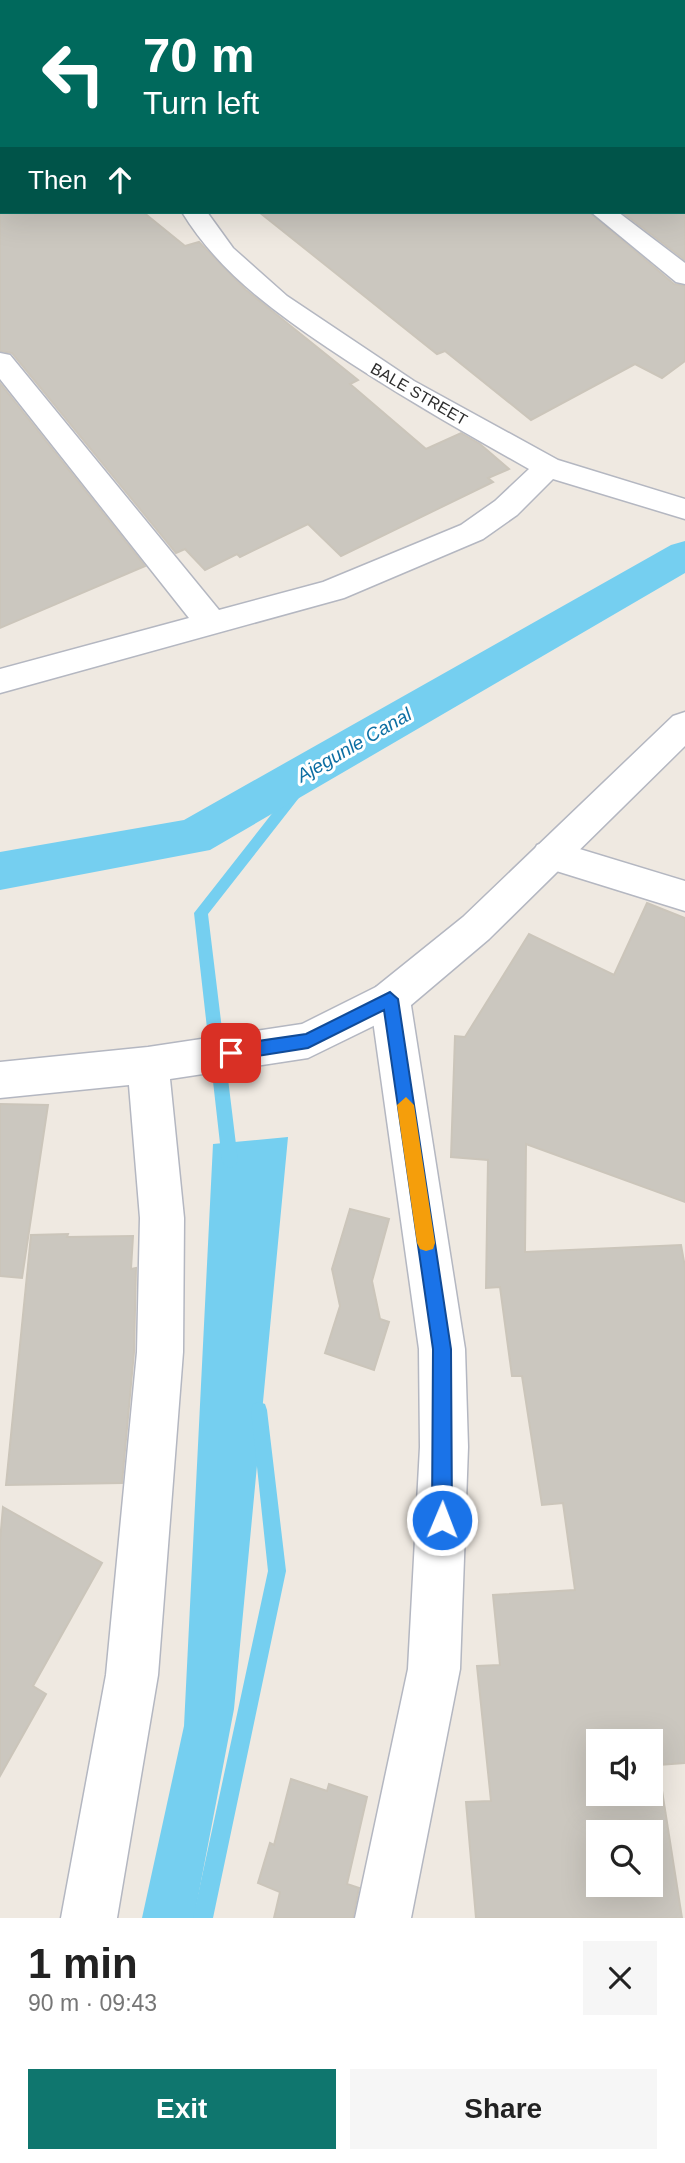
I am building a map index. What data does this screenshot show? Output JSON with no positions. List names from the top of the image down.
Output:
{
  "streets": {
    "street": ["BALE STREET"]
  },
  "water": ["Ajegunle Canal"],
  "page": {
    "turn": ["70 m", "Turn left"],
    "then": "Then",
    "heading": ["1 min", "90 m · 09:43"],
    "buttons": ["Exit", "Share"]
  }
}
